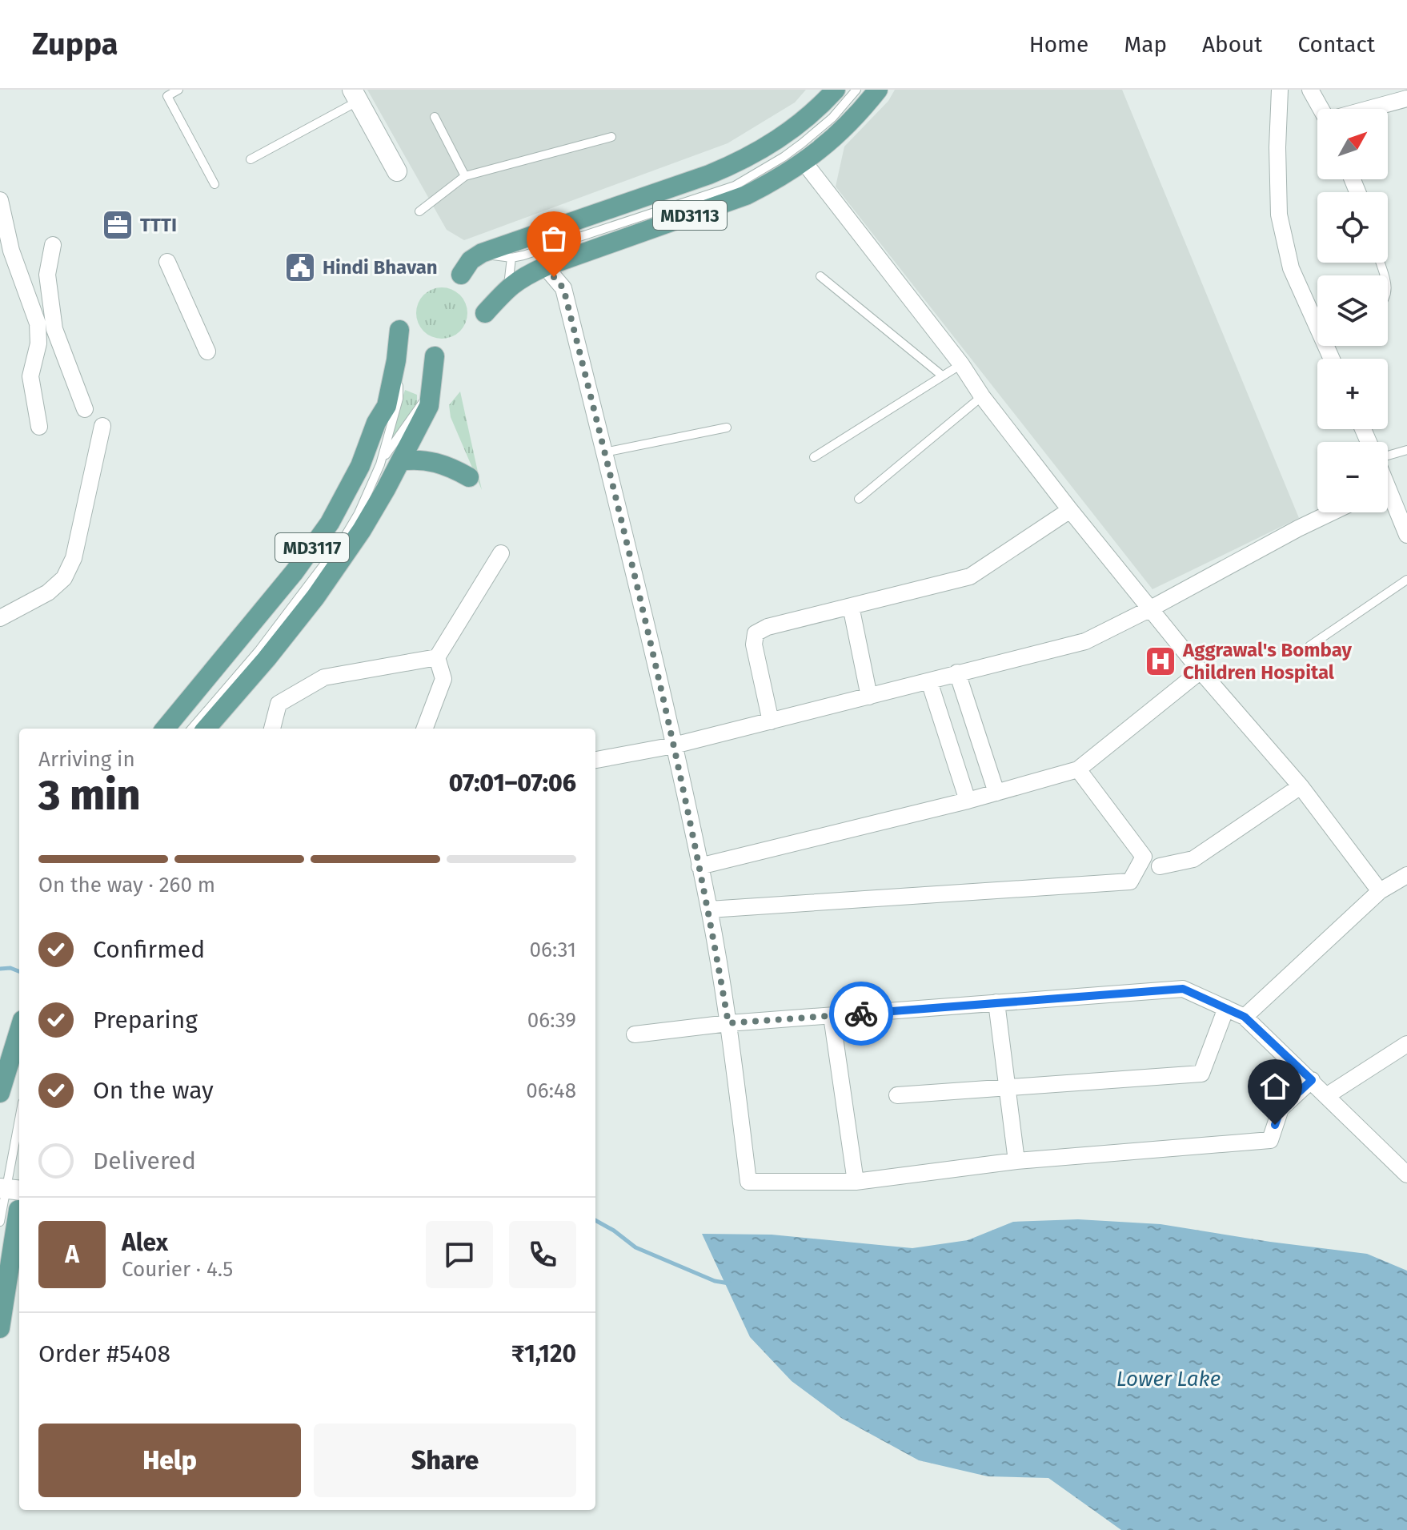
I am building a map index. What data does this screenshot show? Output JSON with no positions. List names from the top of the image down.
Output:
{
  "streets": {
    "main road": ["MD3113", "MD3117"]
  },
  "water": ["Lower Lake"],
  "places": {
    "office": ["TTTI"],
    "public building": ["Hindi Bhavan"],
    "hospital": ["Aggrawal's Bombay Children Hospital"]
  },
  "north": "top right",
  "page": {
    "header": "Zuppa",
    "nav": [
      "Home",
      "Map",
      "About",
      "Contact"
    ],
    "map_buttons": ["+", "−"],
    "heading": ["3 min", "Arriving in", "07:01–07:06"],
    "panel": [
      "Alex",
      "Courier · 4.5",
      "Order #5408",
      "₹1,120"
    ],
    "bar": "On the way · 260 m",
    "list": [
      ["Confirmed", "06:31"],
      ["Preparing", "06:39"],
      ["On the way", "06:48"],
      "Delivered"
    ],
    "round": "A",
    "buttons": ["Help", "Share"]
  }
}
